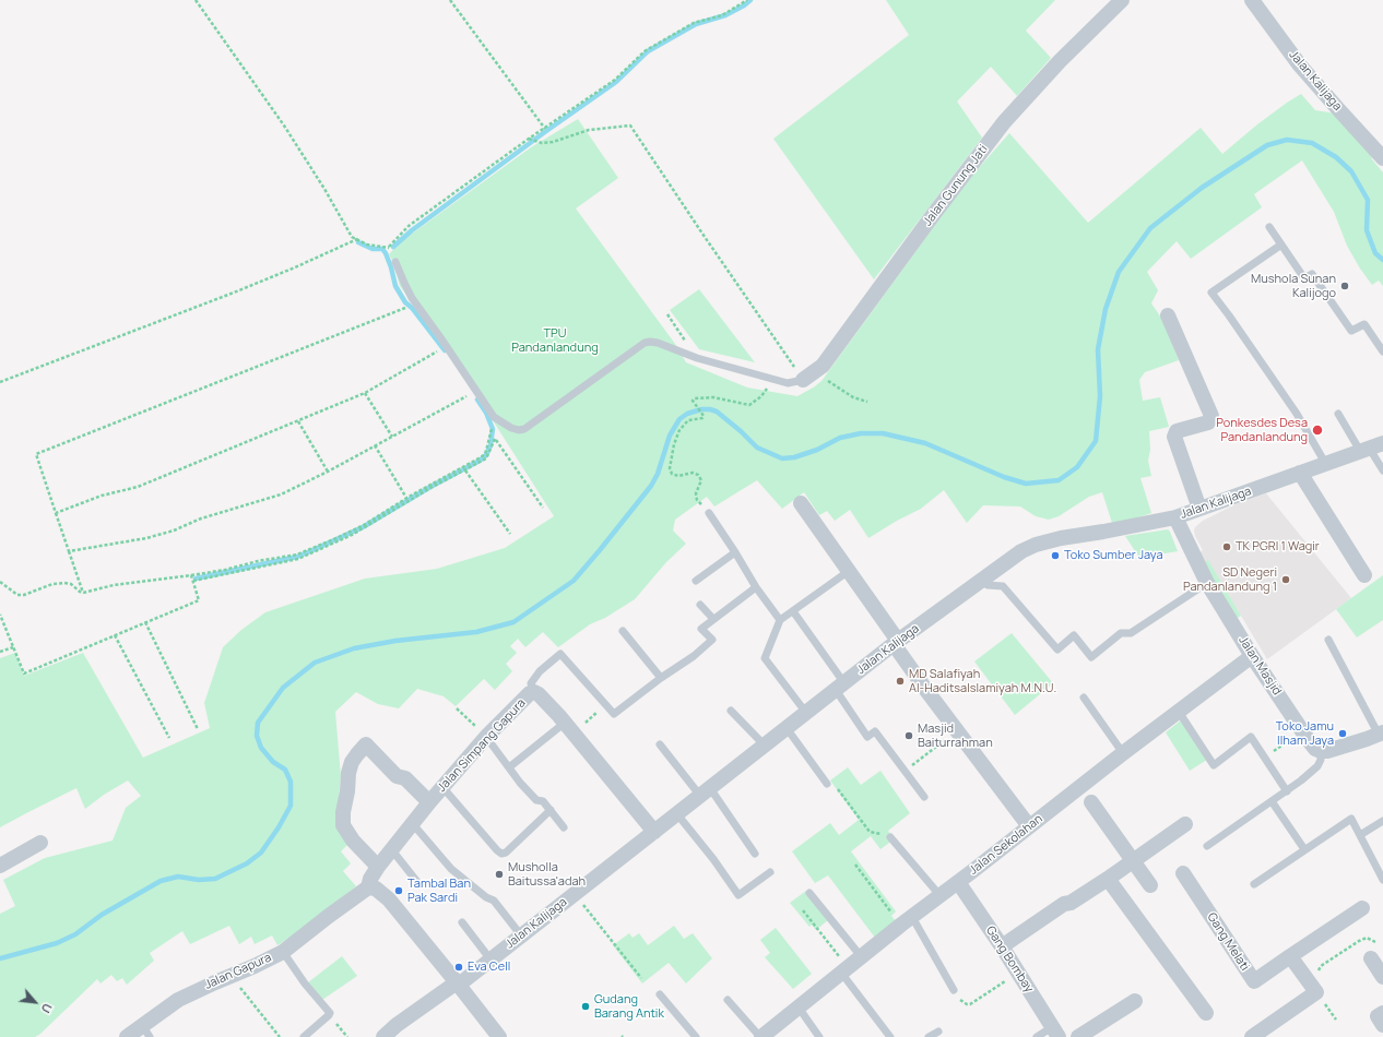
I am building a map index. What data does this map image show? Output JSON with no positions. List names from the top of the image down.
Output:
{
  "streets": {
    "street": [
      "Jalan Kalijaga",
      "Jalan Gunung Jati",
      "Jalan Masjid",
      "Jalan Simpang Gapura",
      "Jalan Sekolahan",
      "Gang Melati",
      "Gang Bombay",
      "Jalan Gapura"
    ]
  },
  "crossings": [
    ["Jalan Kalijaga", "Jalan Masjid"],
    ["Jalan Kalijaga", "Jalan Simpang Gapura"],
    ["Jalan Masjid", "Jalan Sekolahan"],
    ["Jalan Simpang Gapura", "Jalan Gapura"],
    ["Jalan Sekolahan", "Gang Bombay"]
  ],
  "parks": ["TPU Pandanlandung"],
  "places": [
    "Mushola Sunan Kalijogo",
    "Ponkesdes Desa Pandanlandung",
    "TK PGRI 1 Wagir",
    "Toko Sumber Jaya",
    "SD Negeri Pandanlandung 1",
    "MD Salafiyah Al-HaditsaIslamiyah M.N.U.",
    "Toko Jamu Ilham Jaya",
    "Masjid Baiturrahman",
    "Musholla Baitussa'adah",
    "Tambal Ban Pak Sardi",
    "Eva Cell",
    "Gudang Barang Antik"
  ],
  "north": "bottom right"
}
